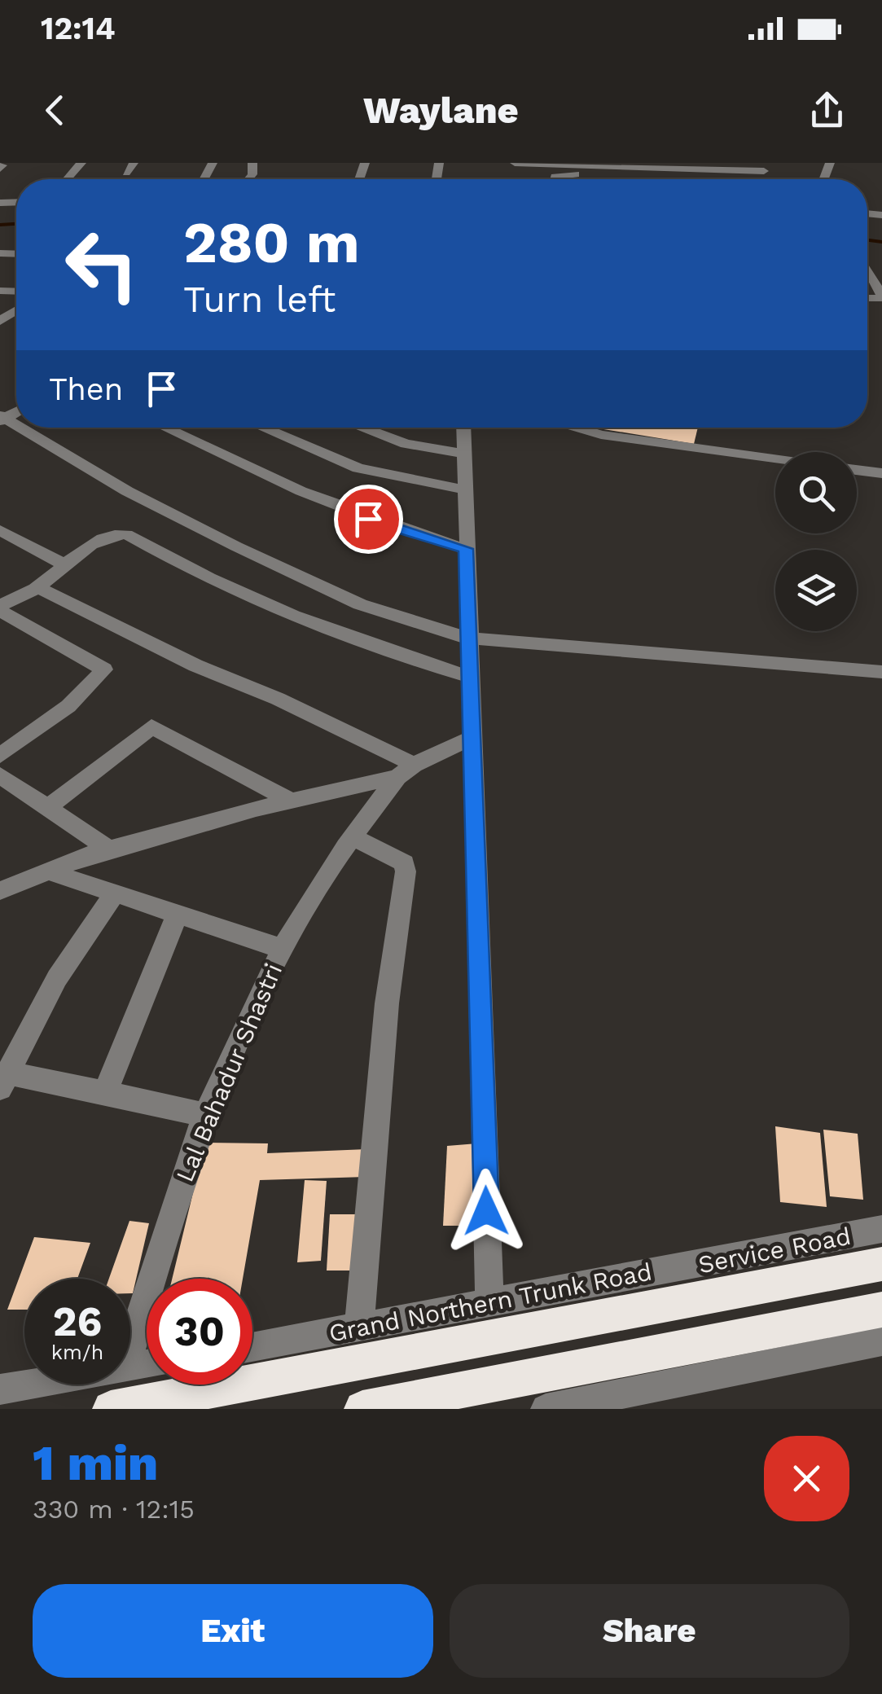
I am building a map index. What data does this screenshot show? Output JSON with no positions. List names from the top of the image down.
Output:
{
  "streets": {
    "highway": ["Grand Northern Trunk Road"],
    "street": ["Lal Bahadur Shastri", "Service Road"]
  },
  "page": {
    "status": "12:14",
    "header": "Waylane",
    "turn": ["280 m", "Turn left"],
    "then": "Then",
    "speed": "26 km/h",
    "limit": "30",
    "heading": ["1 min", "330 m · 12:15"],
    "buttons": ["Exit", "Share"]
  }
}
